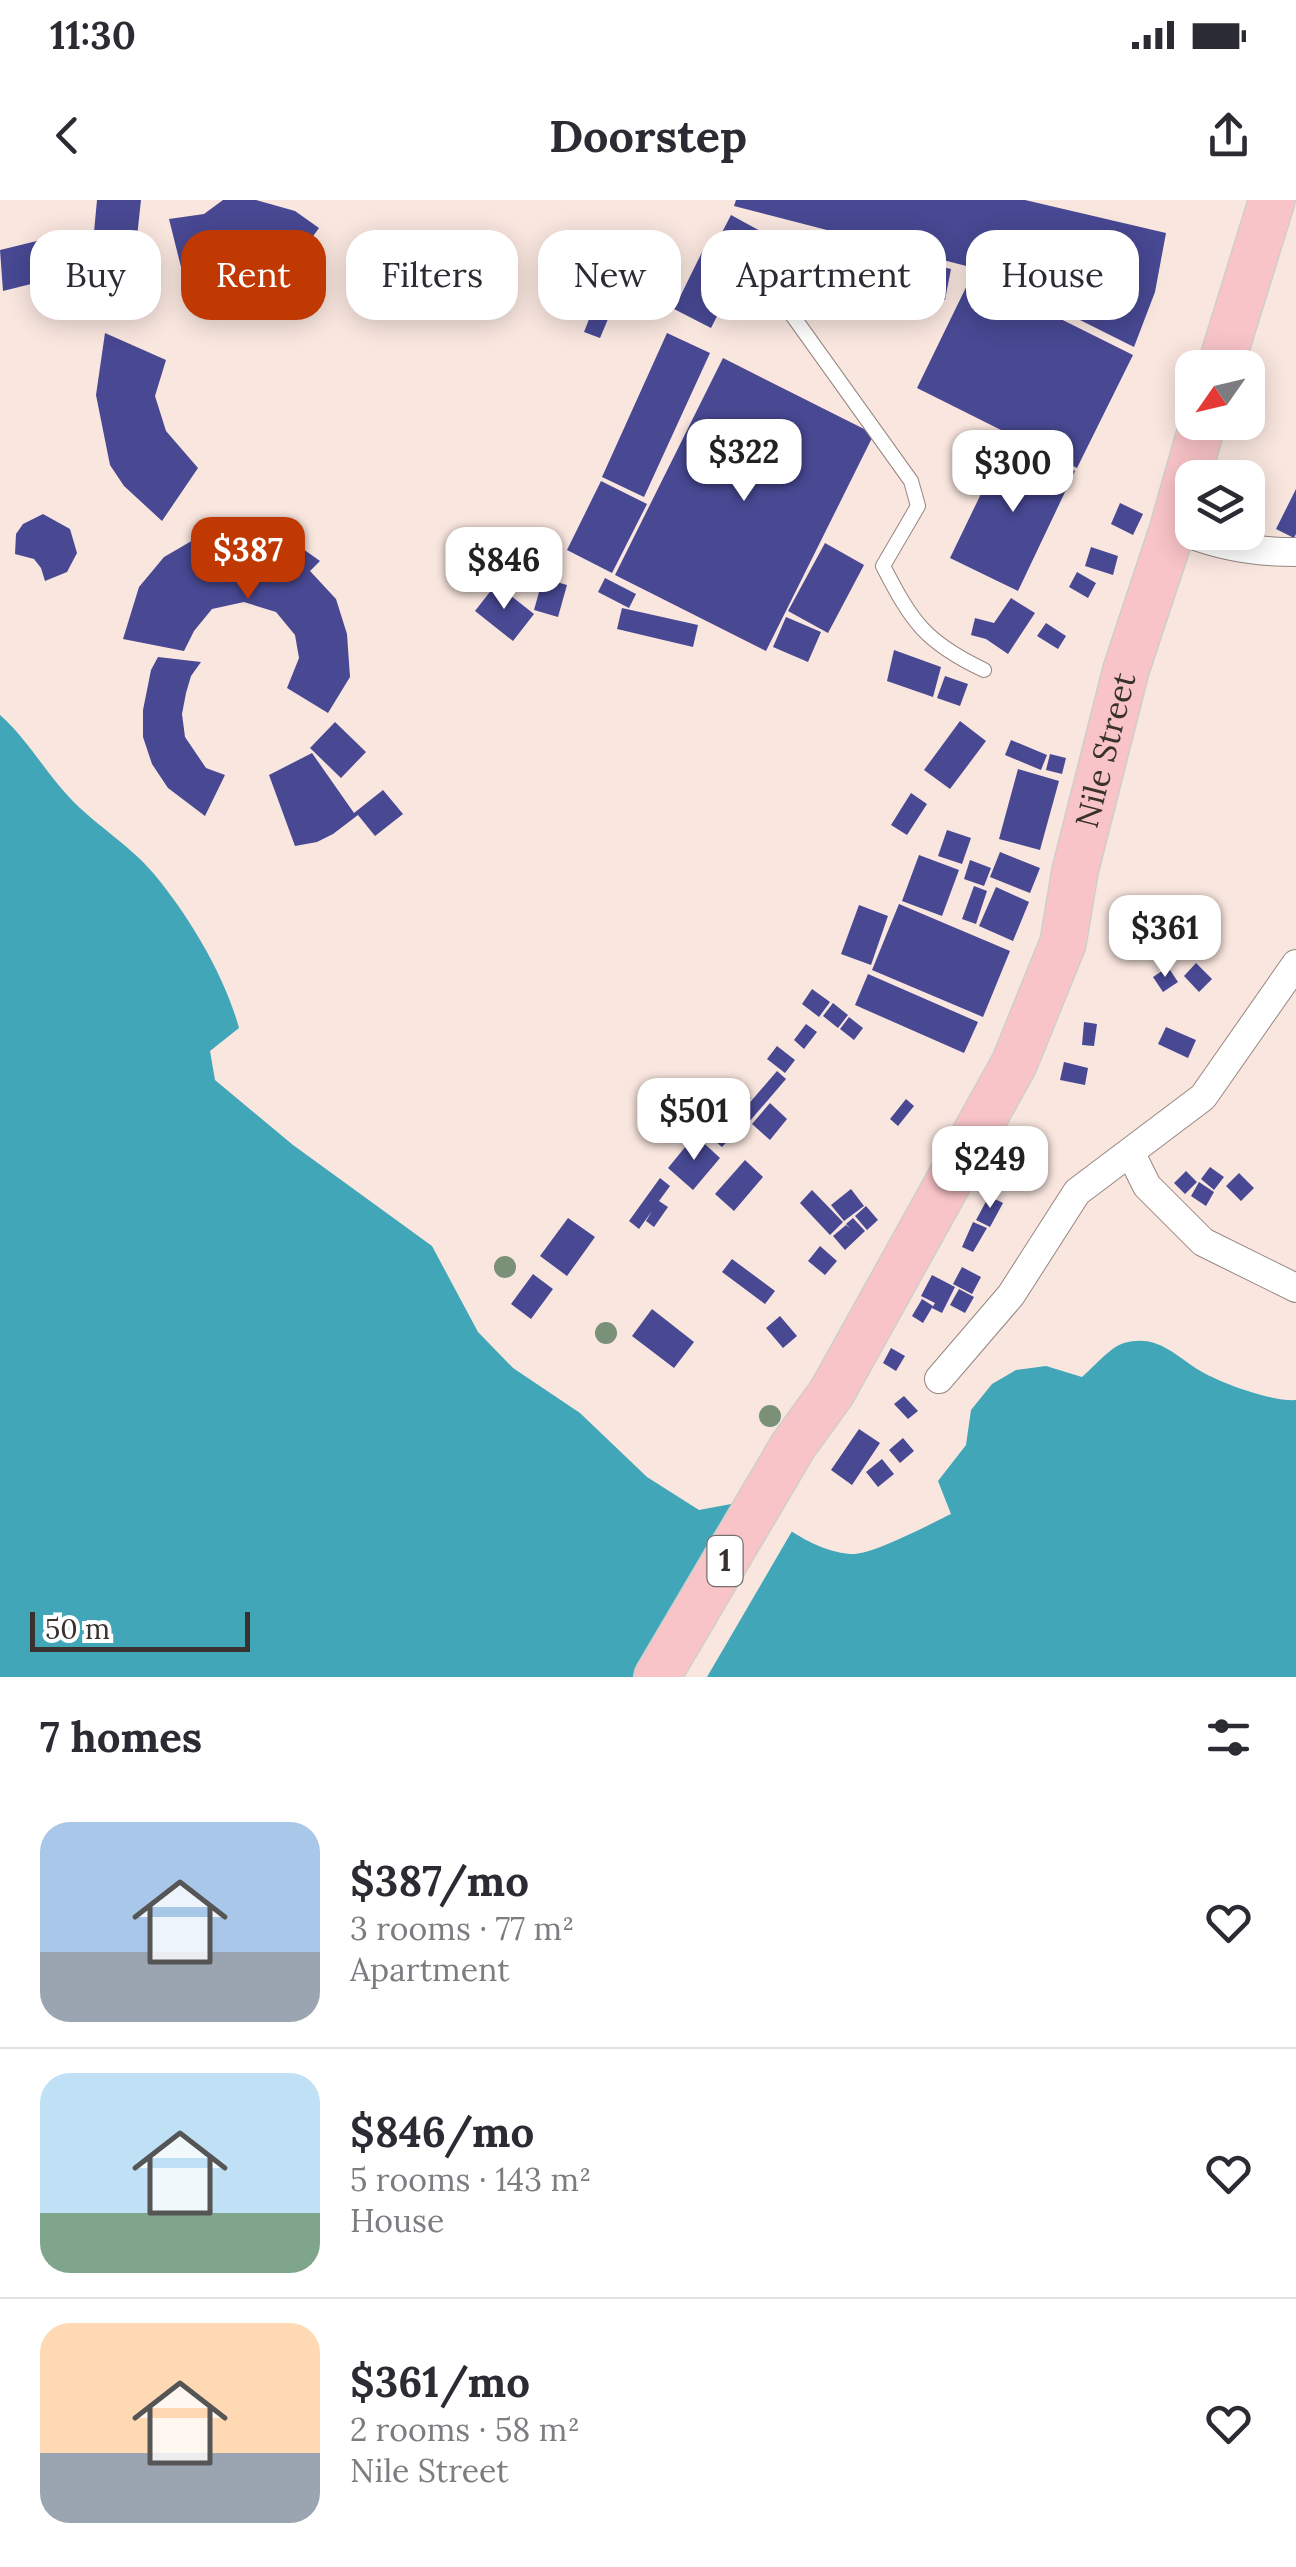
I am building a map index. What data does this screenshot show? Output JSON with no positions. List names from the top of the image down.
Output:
{
  "streets": {
    "main road": ["Nile Street", "1"]
  },
  "crossings": [
    ["Nile Street", "1"]
  ],
  "scale_bar": "50 m",
  "north": "bottom left",
  "page": {
    "status": "11:30",
    "header": "Doorstep",
    "chip": [
      "Buy",
      "Rent",
      "Filters",
      "New",
      "Apartment",
      "House"
    ],
    "price": [
      "$322",
      "$300",
      "$387",
      "$846",
      "$361",
      "$501",
      "$249"
    ],
    "scale": "50 m",
    "heading": "7 homes",
    "list": [
      {
        "name": "$387/mo",
        "note": "3 rooms · 77 m² · Apartment"
      },
      {
        "name": "$846/mo",
        "note": "5 rooms · 143 m² · House"
      },
      {
        "name": "$361/mo",
        "note": "2 rooms · 58 m² · Nile Street"
      }
    ]
  }
}
